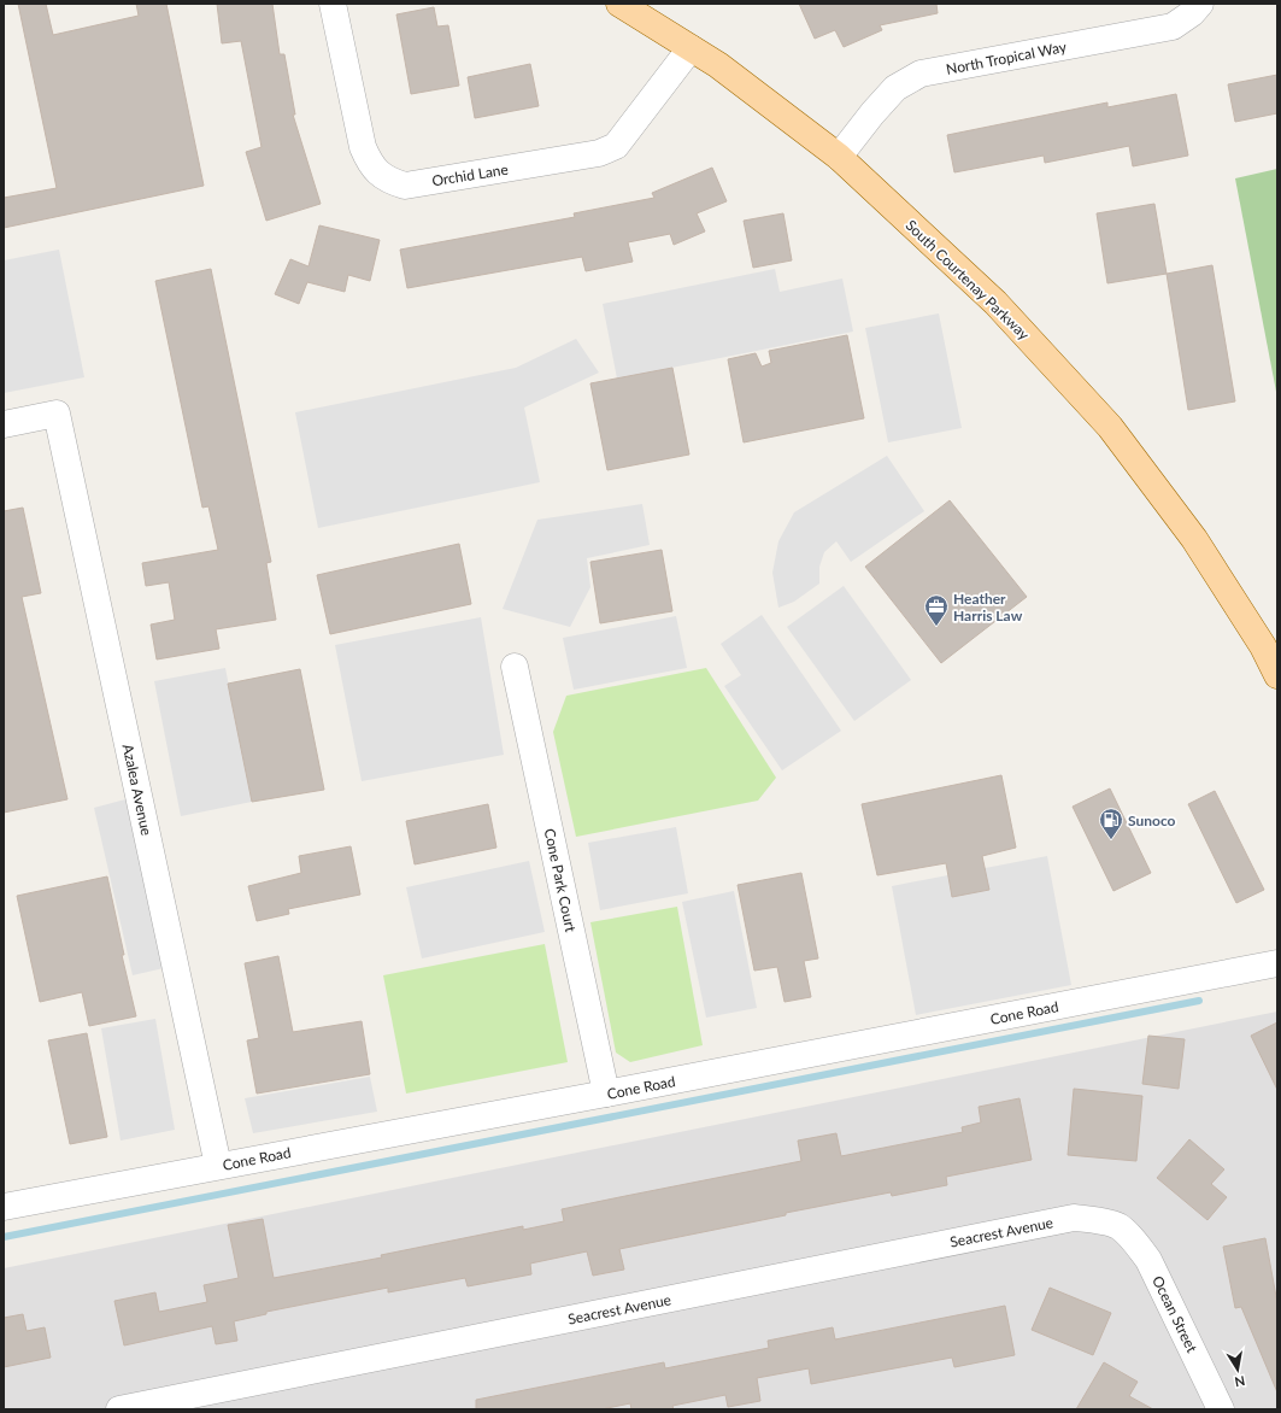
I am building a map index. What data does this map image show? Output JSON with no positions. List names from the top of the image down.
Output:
{
  "streets": {
    "main road": ["South Courtenay Parkway"],
    "street": [
      "North Tropical Way",
      "Orchid Lane",
      "Azalea Avenue",
      "Cone Park Court",
      "Cone Road",
      "Seacrest Avenue",
      "Ocean Street"
    ]
  },
  "crossings": [
    ["North Tropical Way", "South Courtenay Parkway"],
    ["Orchid Lane", "South Courtenay Parkway"],
    ["Azalea Avenue", "Cone Road"],
    ["Cone Park Court", "Cone Road"],
    ["Seacrest Avenue", "Ocean Street"]
  ],
  "places": {
    "office": ["Heather Harris Law"],
    "fuel station": ["Sunoco"]
  },
  "north": "bottom"
}
